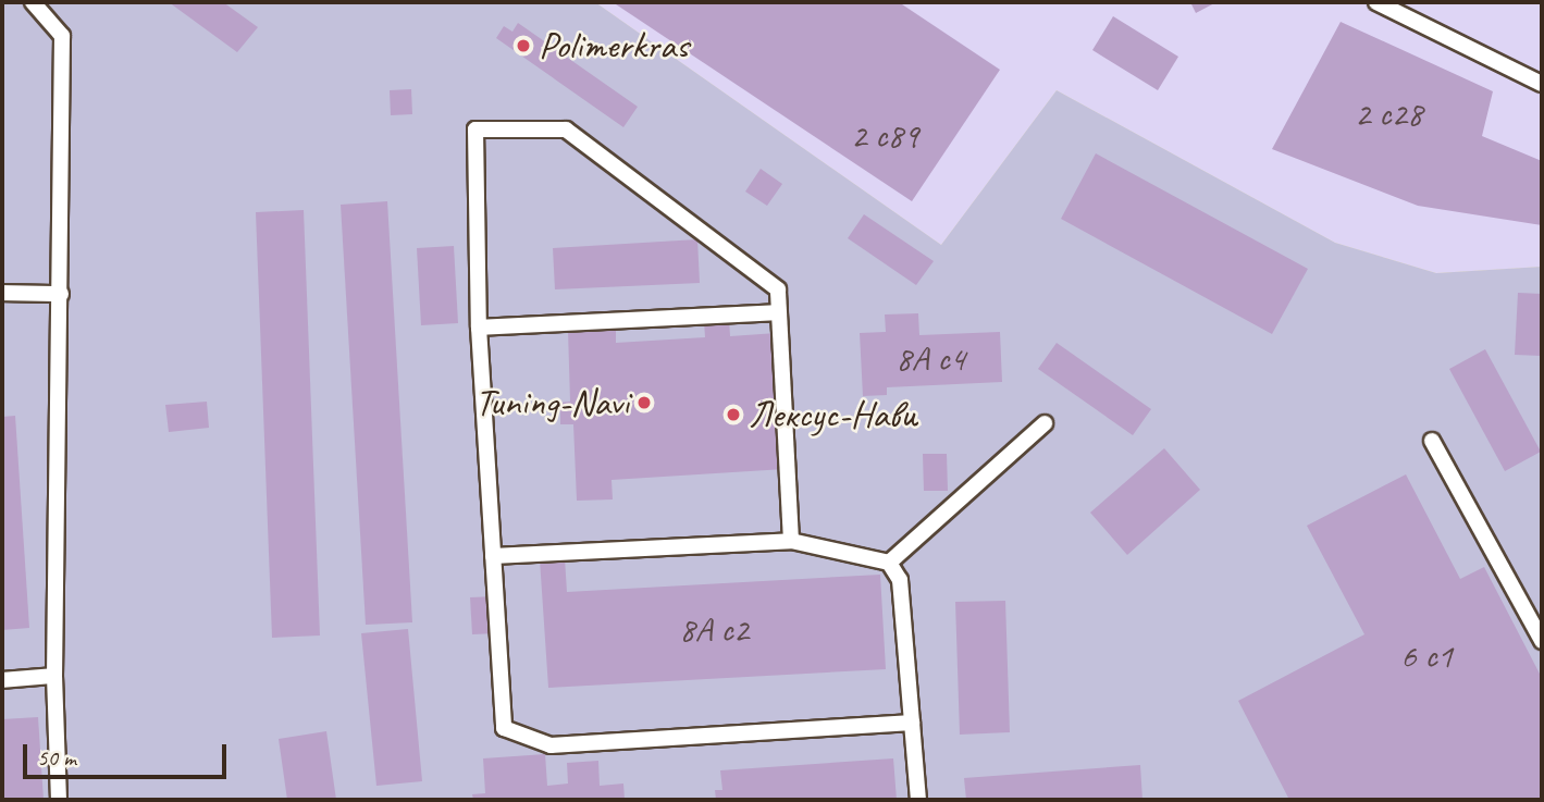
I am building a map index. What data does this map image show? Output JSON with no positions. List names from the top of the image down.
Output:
{
  "places": ["Polimerkras", "Tuning-Navi", "Лексус-Нави"],
  "house_numbers": [
    "2 с28",
    "2 с89",
    "8А с4",
    "8А с2",
    "6 с1"
  ],
  "scale_bar": "50 m"
}
